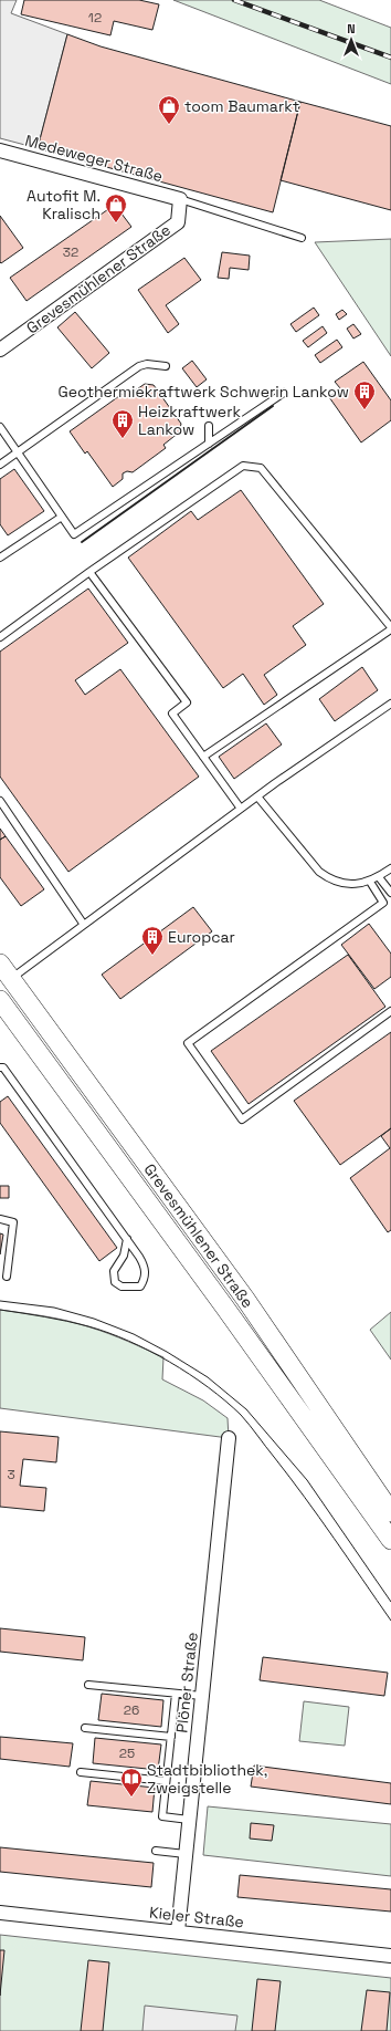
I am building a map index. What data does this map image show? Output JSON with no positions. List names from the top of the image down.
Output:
{
  "streets": {
    "street": [
      "Medeweger Straße",
      "Grevesmühlener Straße",
      "Plöner Straße",
      "Kieler Straße"
    ]
  },
  "crossings": [
    ["Medeweger Straße", "Grevesmühlener Straße"],
    ["Plöner Straße", "Kieler Straße"]
  ],
  "places": {
    "shop": ["toom Baumarkt", "Autofit M. Kralisch"],
    "building": ["Geothermiekraftwerk Schwerin Lankow", "Heizkraftwerk Lankow", "Europcar"],
    "library": ["Stadtbibliothek, Zweigstelle"]
  },
  "house_numbers": [
    "12",
    "32",
    "3",
    "26",
    "25"
  ],
  "north": "top"
}
